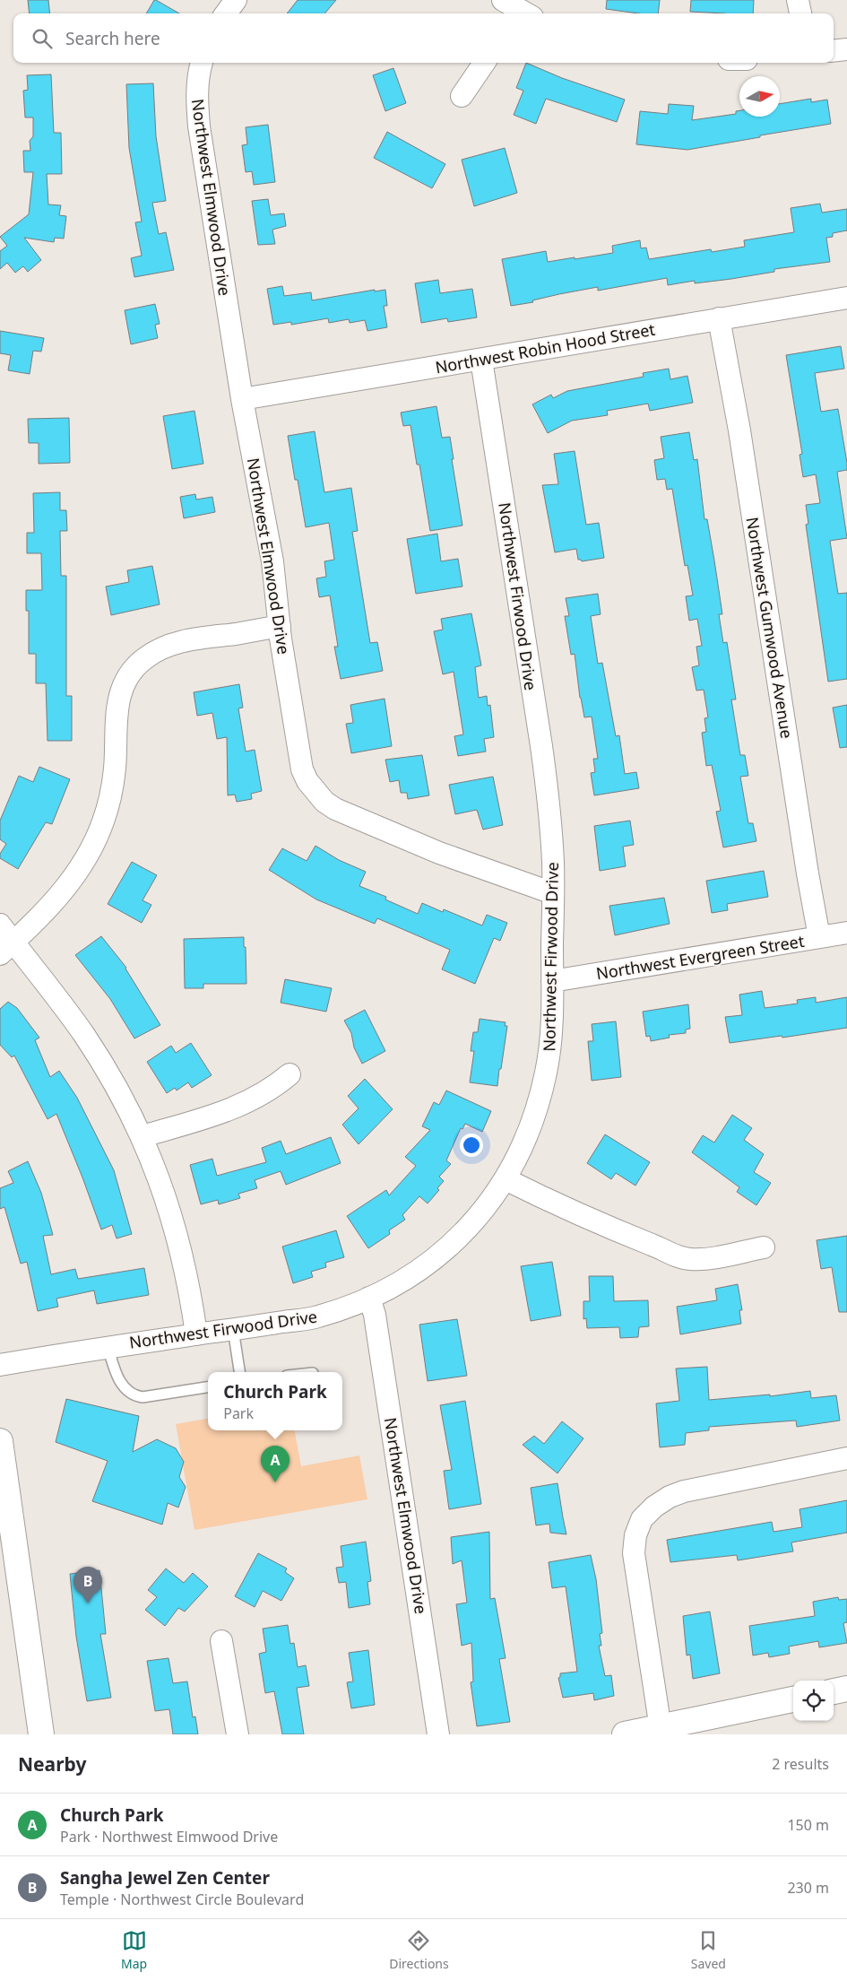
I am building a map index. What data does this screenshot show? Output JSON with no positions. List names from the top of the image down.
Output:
{
  "streets": {
    "street": [
      "Northwest Elmwood Drive",
      "Northwest Robin Hood Street",
      "Northwest Firwood Drive",
      "Northwest Gumwood Avenue",
      "Northwest Evergreen Street"
    ]
  },
  "crossings": [
    ["Northwest Elmwood Drive", "Northwest Robin Hood Street"],
    ["Northwest Elmwood Drive", "Northwest Firwood Drive"],
    ["Northwest Robin Hood Street", "Northwest Firwood Drive"],
    ["Northwest Robin Hood Street", "Northwest Gumwood Avenue"],
    ["Northwest Firwood Drive", "Northwest Evergreen Street"],
    ["Northwest Gumwood Avenue", "Northwest Evergreen Street"]
  ],
  "north": "right",
  "page": {
    "search": "Search here",
    "popup": ["Church Park", "Park"],
    "pins": ["A", "B"],
    "heading": ["Nearby", "2 results"],
    "list": [
      {
        "mark": "A",
        "name": "Church Park",
        "note": "Park · Northwest Elmwood Drive",
        "value": "150 m"
      },
      {
        "mark": "B",
        "name": "Sangha Jewel Zen Center",
        "note": "Temple · Northwest Circle Boulevard",
        "value": "230 m"
      }
    ],
    "nav": ["Map", "Directions", "Saved"]
  }
}
